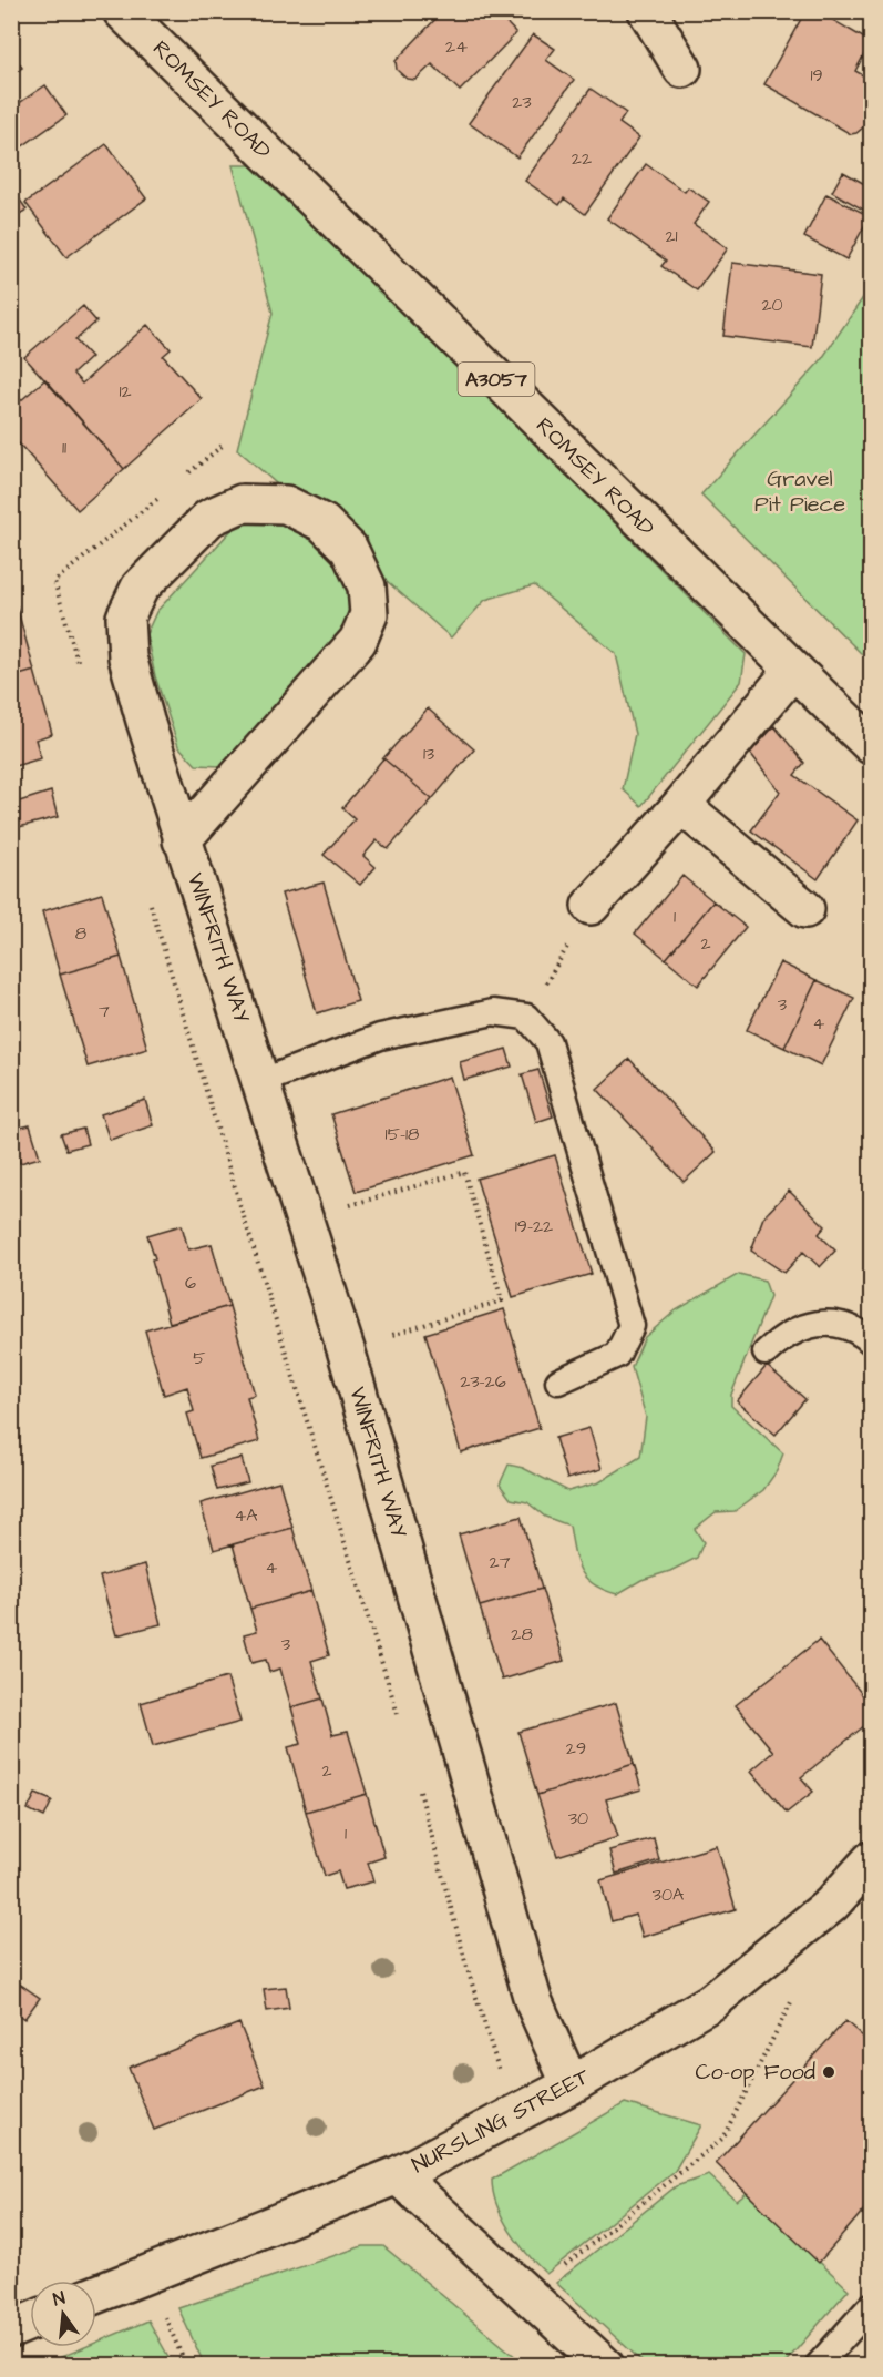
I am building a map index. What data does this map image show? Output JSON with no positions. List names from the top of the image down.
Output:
{
  "streets": {
    "street": [
      "ROMSEY ROAD",
      "A3057",
      "WINFRITH WAY",
      "NURSLING STREET"
    ]
  },
  "crossings": [
    ["WINFRITH WAY", "NURSLING STREET"]
  ],
  "parks": ["Gravel Pit Piece"],
  "places": ["Co-op Food"],
  "house_numbers": [
    "24",
    "19",
    "23",
    "22",
    "21",
    "20",
    "12",
    "11",
    "13",
    "1",
    "8",
    "2",
    "3",
    "7",
    "4",
    "15-18",
    "19-22",
    "6",
    "5",
    "23-26",
    "4A",
    "27",
    "4",
    "28",
    "3",
    "29",
    "2",
    "30",
    "1",
    "30A"
  ],
  "north": "top"
}
